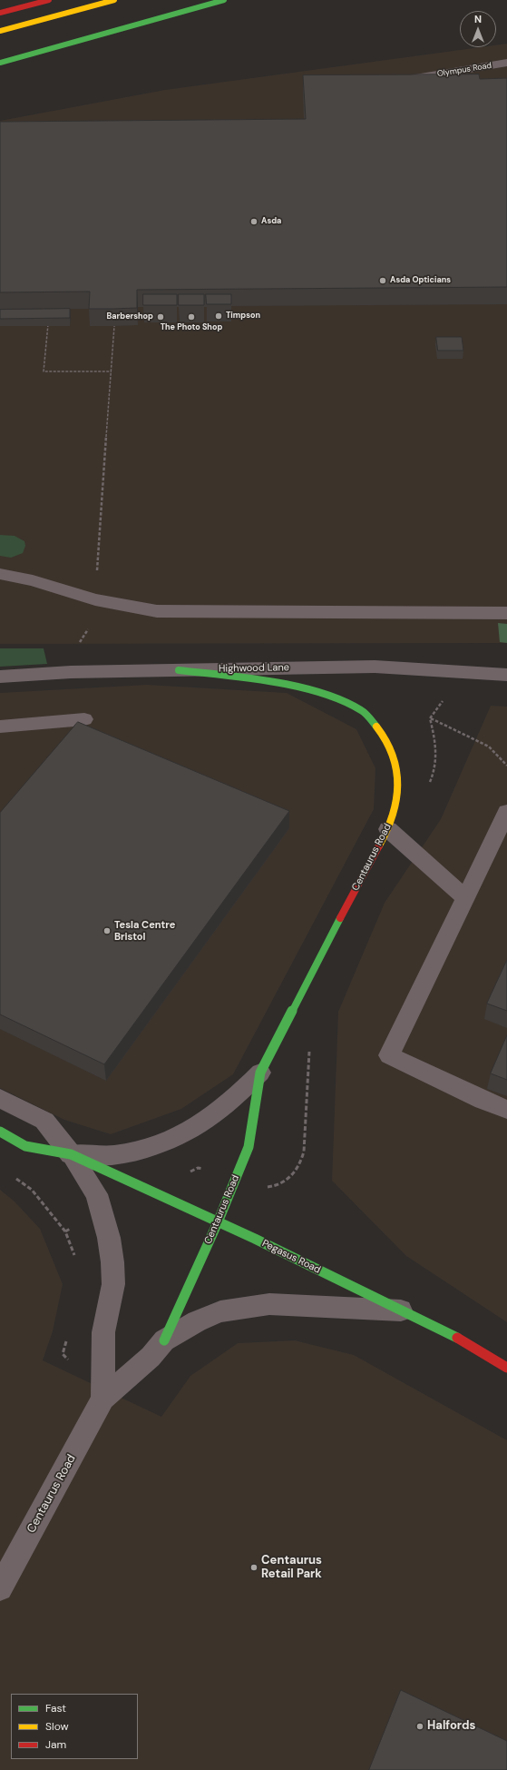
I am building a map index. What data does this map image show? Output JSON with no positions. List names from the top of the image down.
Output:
{
  "streets": {
    "main road": ["Centaurus Road", "Pegasus Road"],
    "street": ["Olympus Road", "Highwood Lane"]
  },
  "crossings": [
    ["Highwood Lane", "Centaurus Road"],
    ["Centaurus Road", "Pegasus Road"]
  ],
  "places": [
    "Asda",
    "Asda Opticians",
    "Timpson",
    "Barbershop",
    "The Photo Shop",
    "Tesla Centre Bristol",
    "Centaurus Retail Park",
    "Halfords"
  ],
  "legend": ["Fast", "Slow", "Jam"],
  "north": "top"
}
